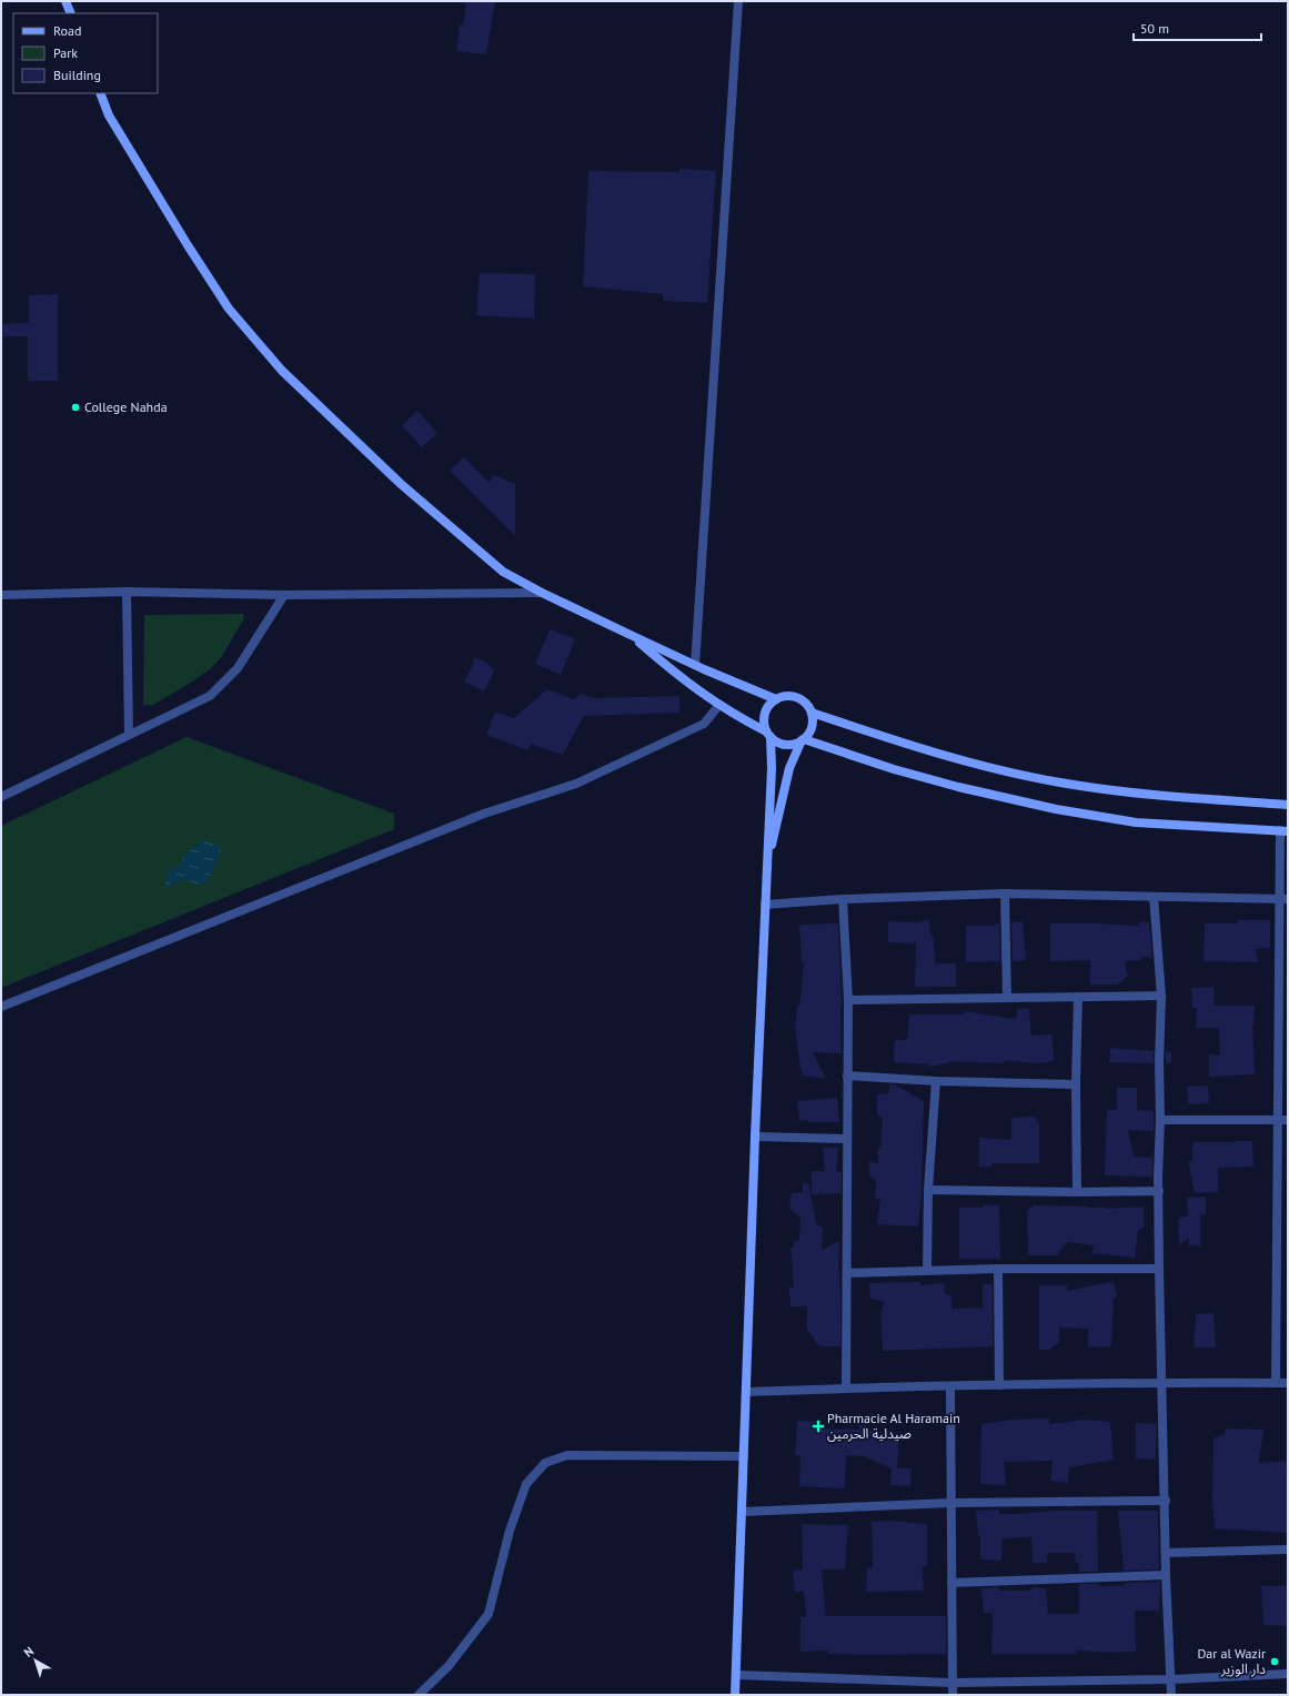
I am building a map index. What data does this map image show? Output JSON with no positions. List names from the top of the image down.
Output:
{
  "places": {
    "other": ["College Nahda", "Dar al Wazir دار الوزير"],
    "health": ["Pharmacie Al Haramain صيدلية الحرمين"]
  },
  "legend": ["Road", "Park", "Building"],
  "scale_bar": "50 m",
  "north": "top left"
}
